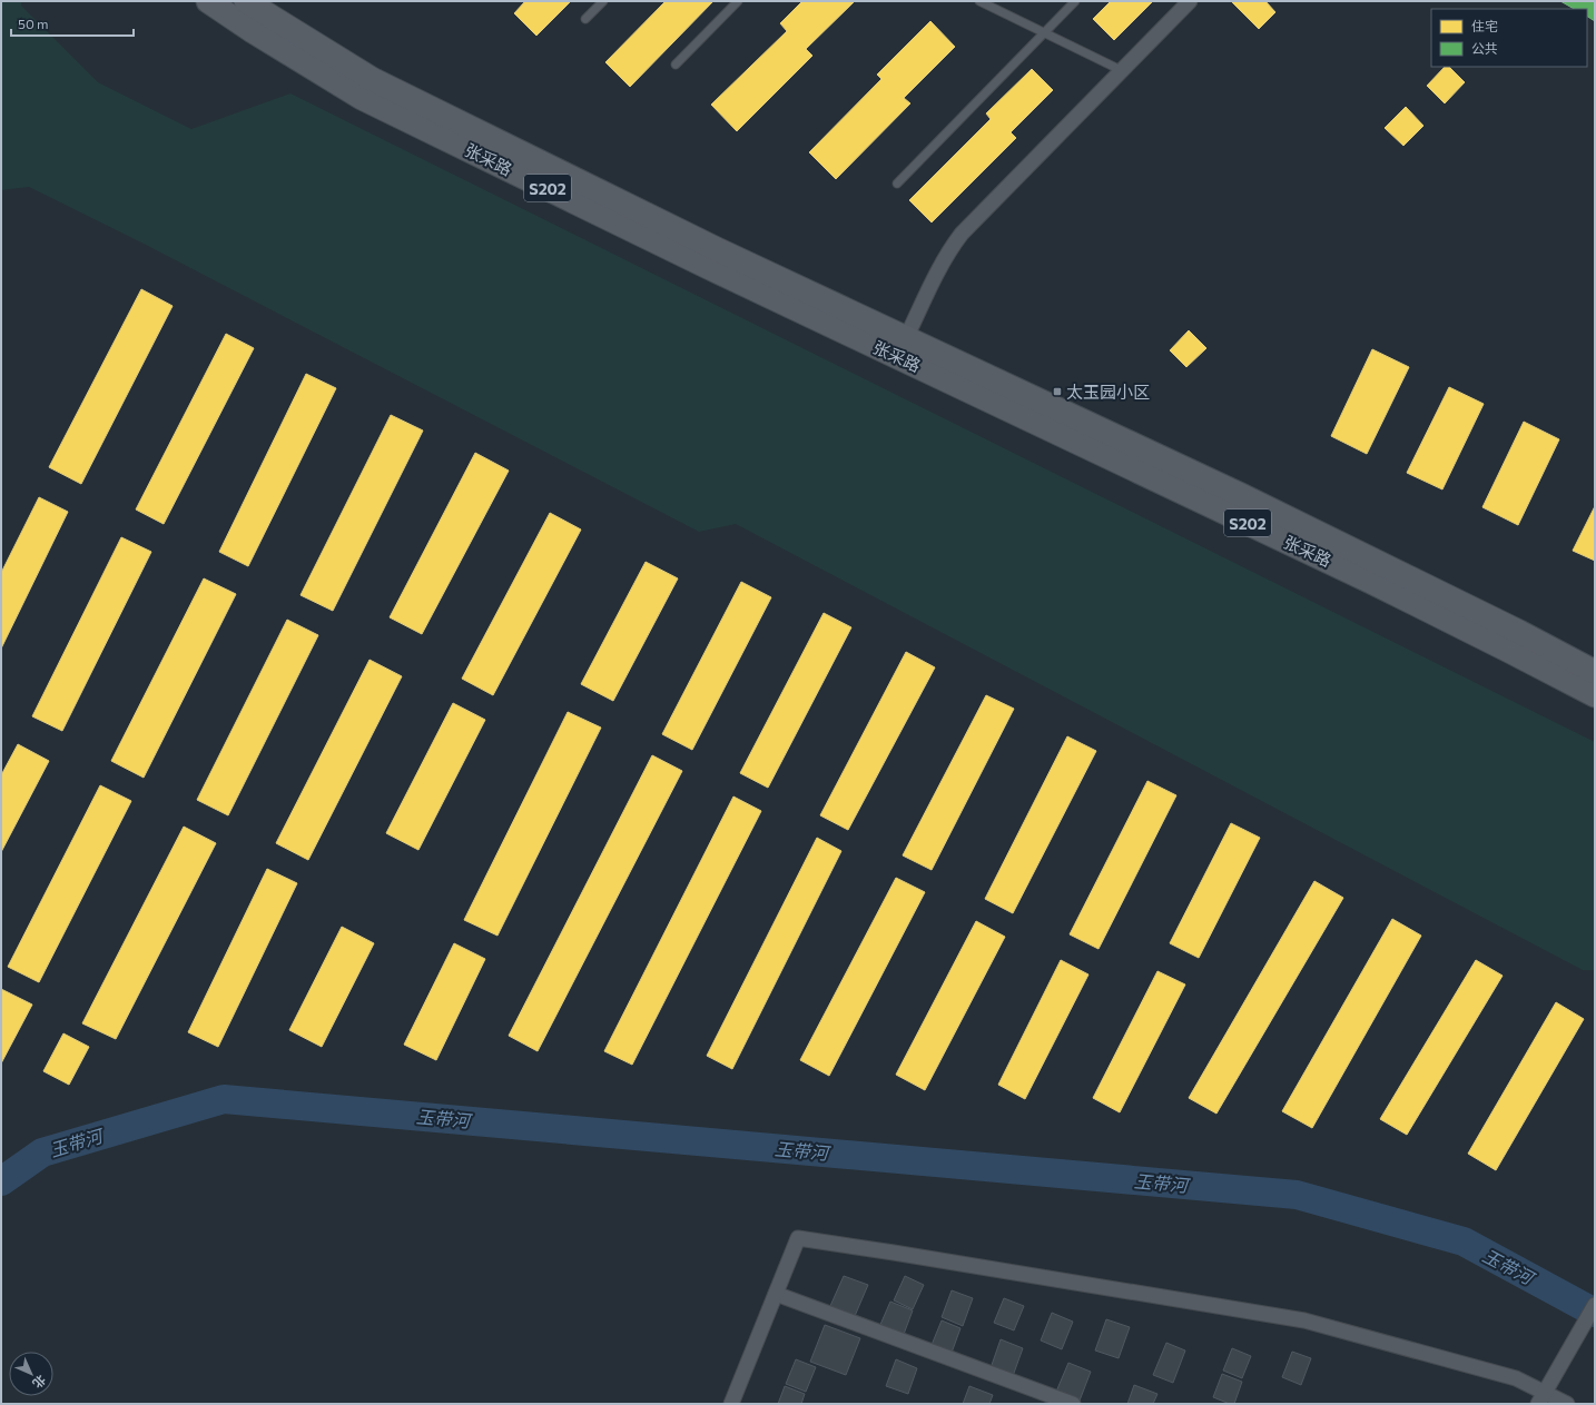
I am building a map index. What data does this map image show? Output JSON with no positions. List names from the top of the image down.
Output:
{
  "streets": {
    "main road": ["张采路", "S202"]
  },
  "water": ["玉带河"],
  "places": {
    "transit": ["太玉园小区"]
  },
  "legend": ["住宅", "公共"],
  "scale_bar": "50 m",
  "north": "bottom right"
}
